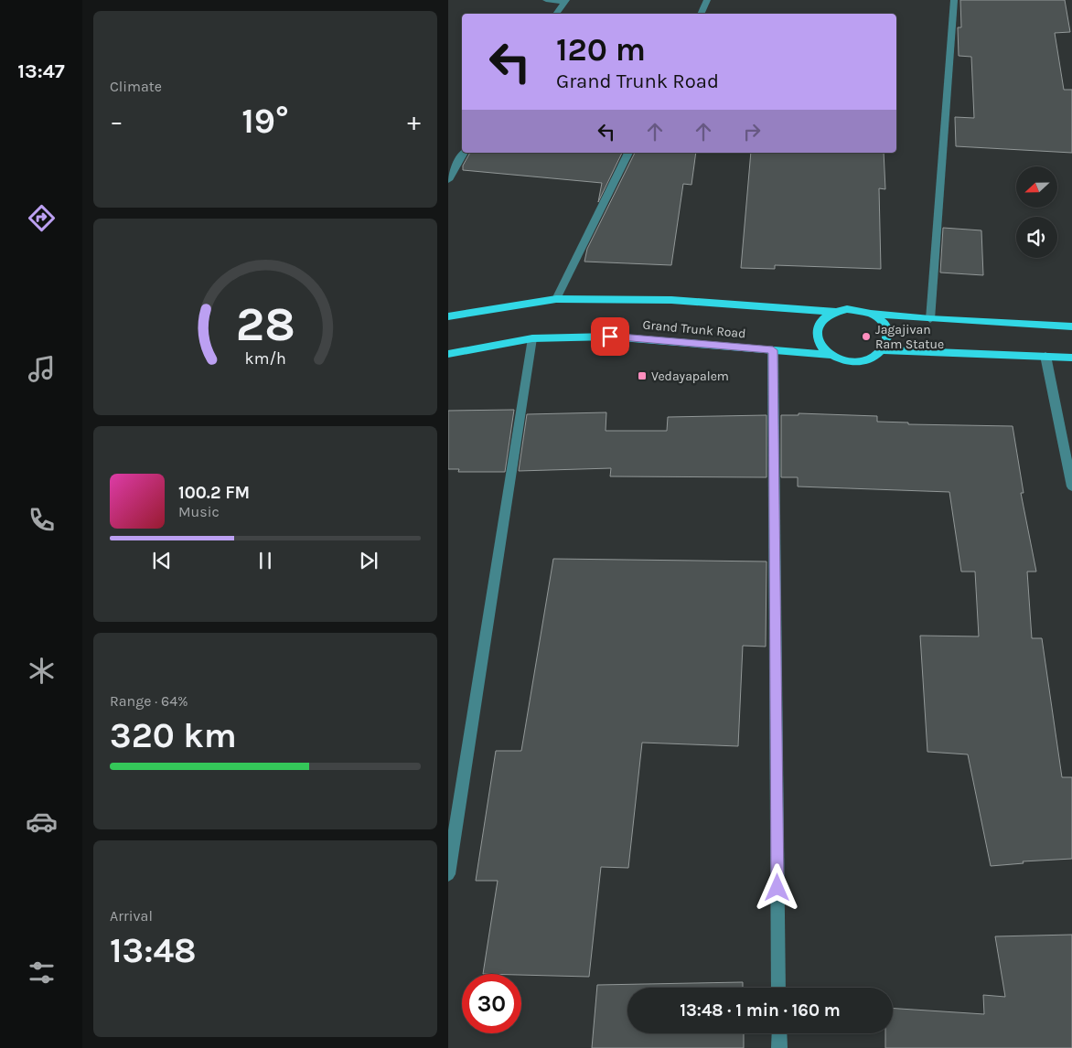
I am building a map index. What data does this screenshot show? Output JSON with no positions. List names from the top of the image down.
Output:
{
  "streets": {
    "main road": ["Grand Trunk Road"]
  },
  "places": {
    "other": ["Jagajivan Ram Statue"],
    "transit": ["Vedayapalem"]
  },
  "north": "left",
  "page": {
    "tabs": "13:47",
    "tile": [
      "Climate",
      ["Range · 64%", "320 km"],
      ["Arrival", "13:48"]
    ],
    "turn": ["120 m", "Grand Trunk Road"],
    "heat": ["−", "19°", "+"],
    "song": ["100.2 FM", "Music"],
    "limit": "30",
    "trip": "13:48 · 1 min · 160 m",
    "gauge": ["28", "km/h"]
  }
}
